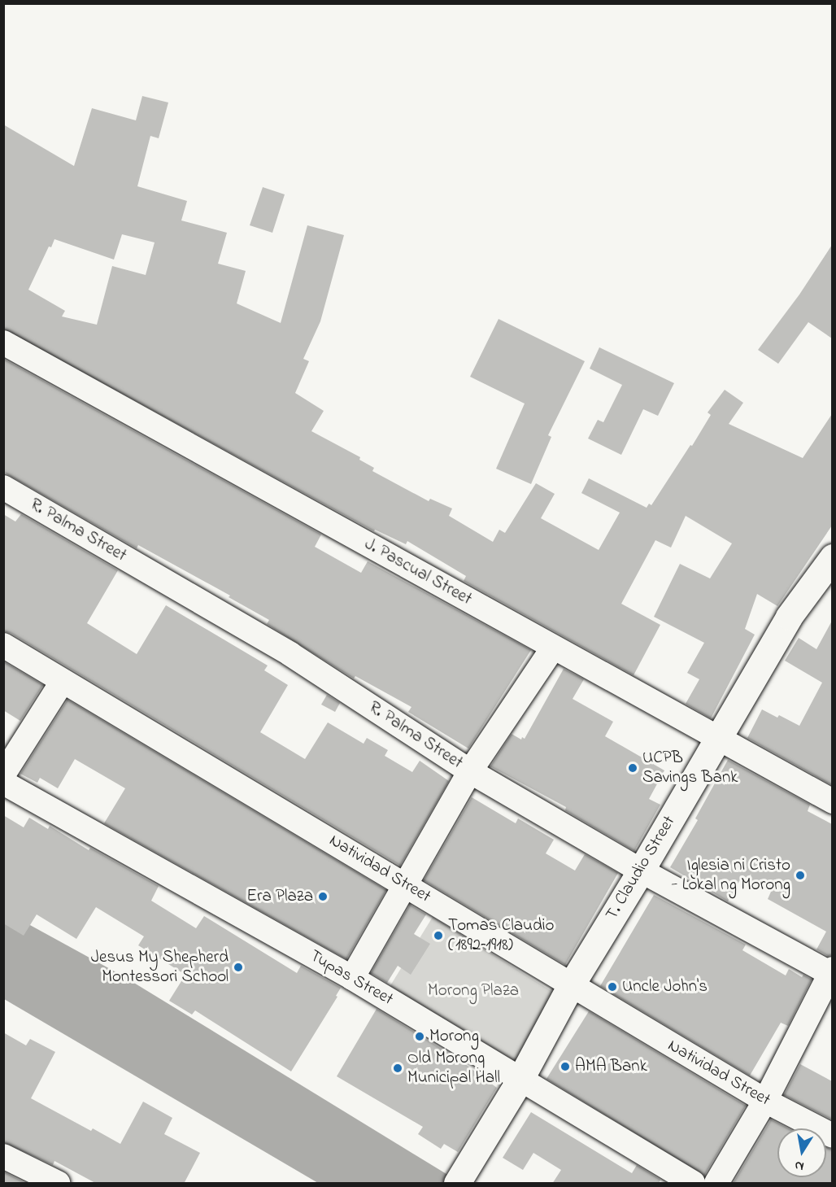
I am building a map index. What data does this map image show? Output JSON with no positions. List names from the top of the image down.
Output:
{
  "streets": {
    "main road": ["T. Claudio Street"],
    "street": [
      "R. Palma Street",
      "J. Pascual Street",
      "Natividad Street",
      "Tupas Street"
    ]
  },
  "crossings": [
    ["R. Palma Street", "T. Claudio Street"],
    ["J. Pascual Street", "T. Claudio Street"],
    ["T. Claudio Street", "Natividad Street"],
    ["T. Claudio Street", "Tupas Street"]
  ],
  "parks": ["Morong Plaza"],
  "places": [
    "UCPB Savings Bank",
    "Iglesia ni Cristo - Lokal ng Morong",
    "Era Plaza",
    "Tomas Claudio (1892–1918)",
    "Jesus My Shepherd Montessori School",
    "Uncle John's",
    "Morong",
    "AMA Bank",
    "Old Morong Municipal Hall"
  ],
  "north": "bottom"
}
